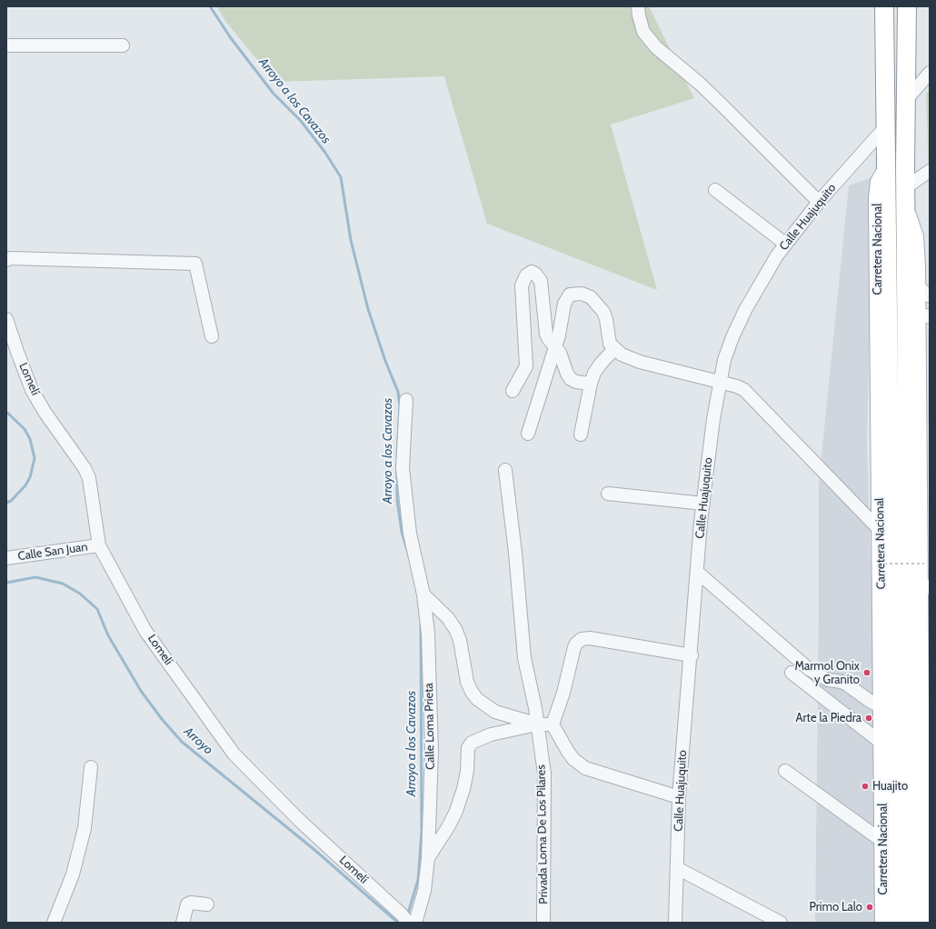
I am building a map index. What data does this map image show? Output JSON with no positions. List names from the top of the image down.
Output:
{
  "streets": {
    "highway": ["Carretera Nacional"],
    "street": [
      "Calle Huajuquito",
      "Lomelí",
      "Calle San Juan",
      "Calle Loma Prieta",
      "Privada Loma De Los Pilares"
    ]
  },
  "crossings": [
    ["Calle Huajuquito", "Carretera Nacional"],
    ["Lomelí", "Calle San Juan"]
  ],
  "water": ["Arroyo a los Cavazos", "Arroyo"],
  "places": [
    "Marmol Onix y Granito",
    "Arte la Piedra",
    "Huajito",
    "Primo Lalo"
  ]
}
